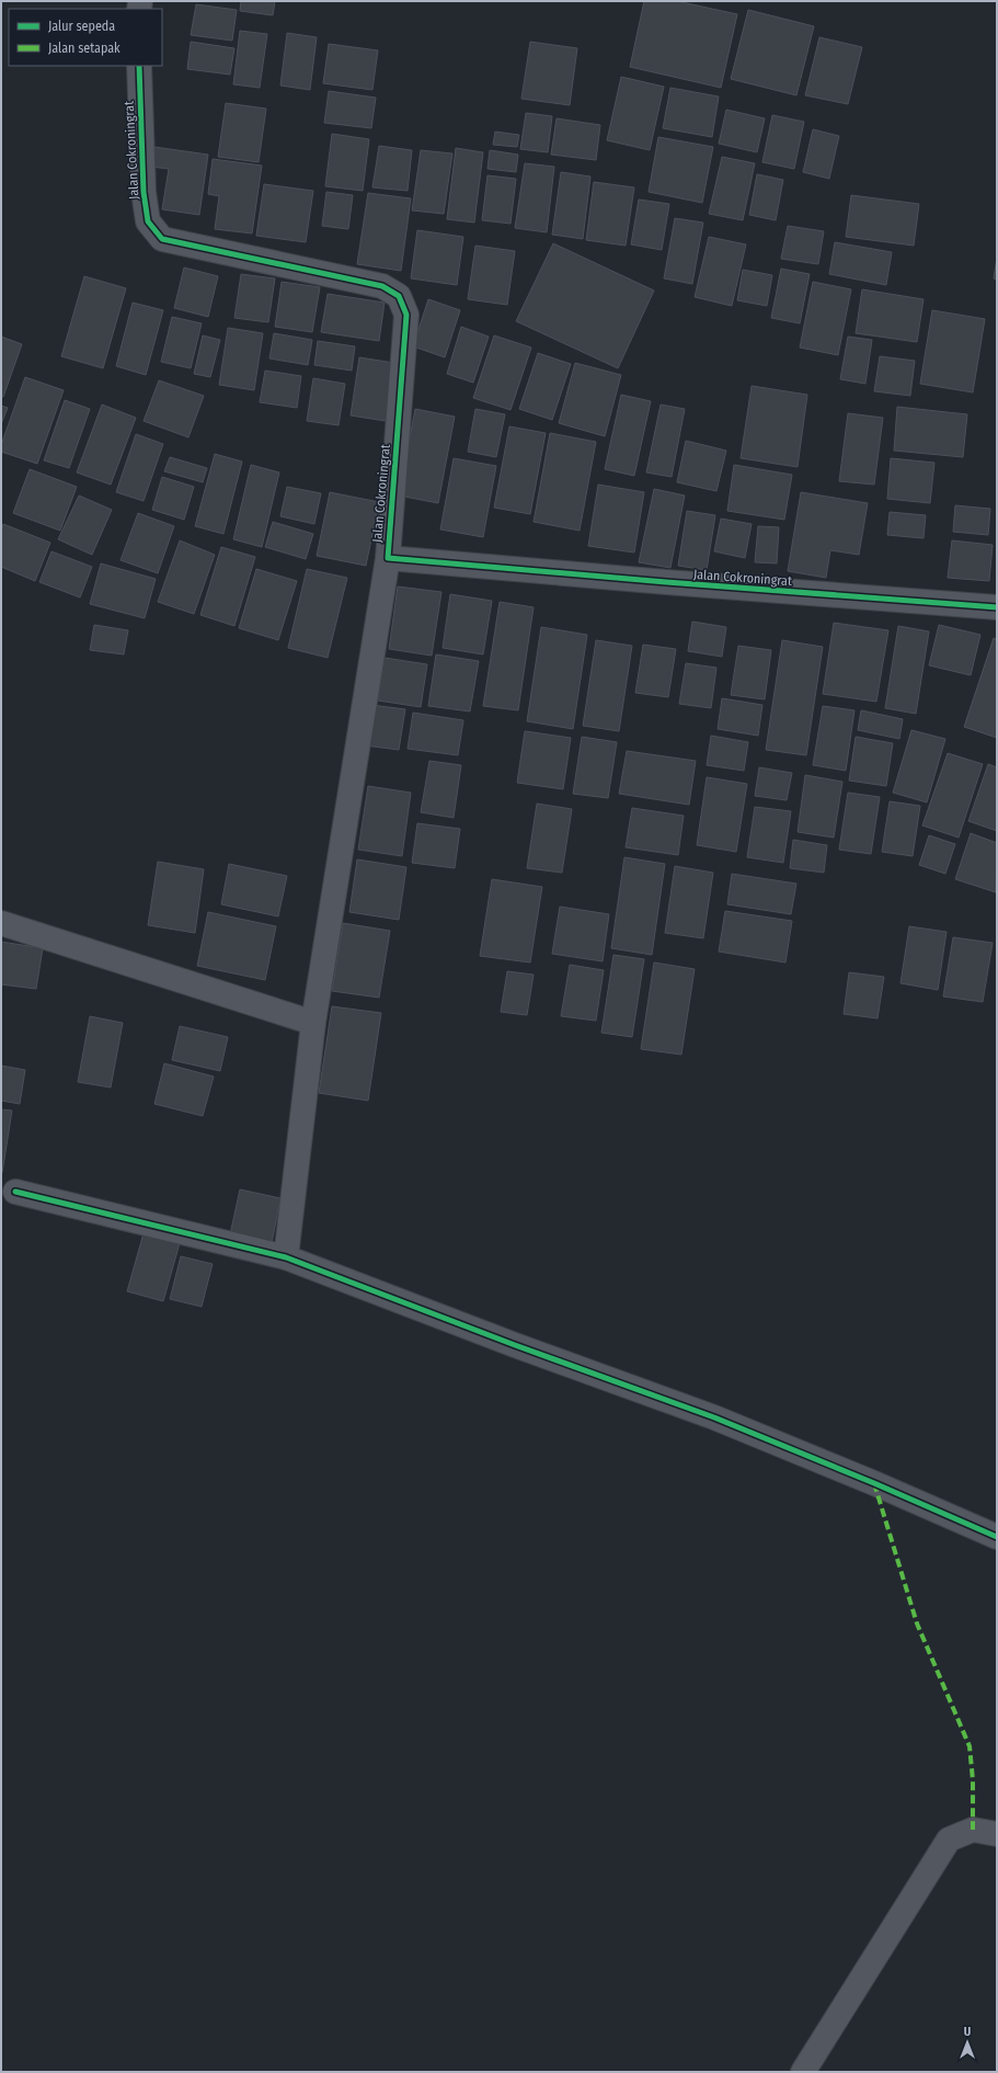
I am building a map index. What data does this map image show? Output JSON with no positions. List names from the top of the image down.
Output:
{
  "streets": {
    "street": ["Jalan Cokroningrat"]
  },
  "legend": ["Jalur sepeda", "Jalan setapak"],
  "north": "top"
}
